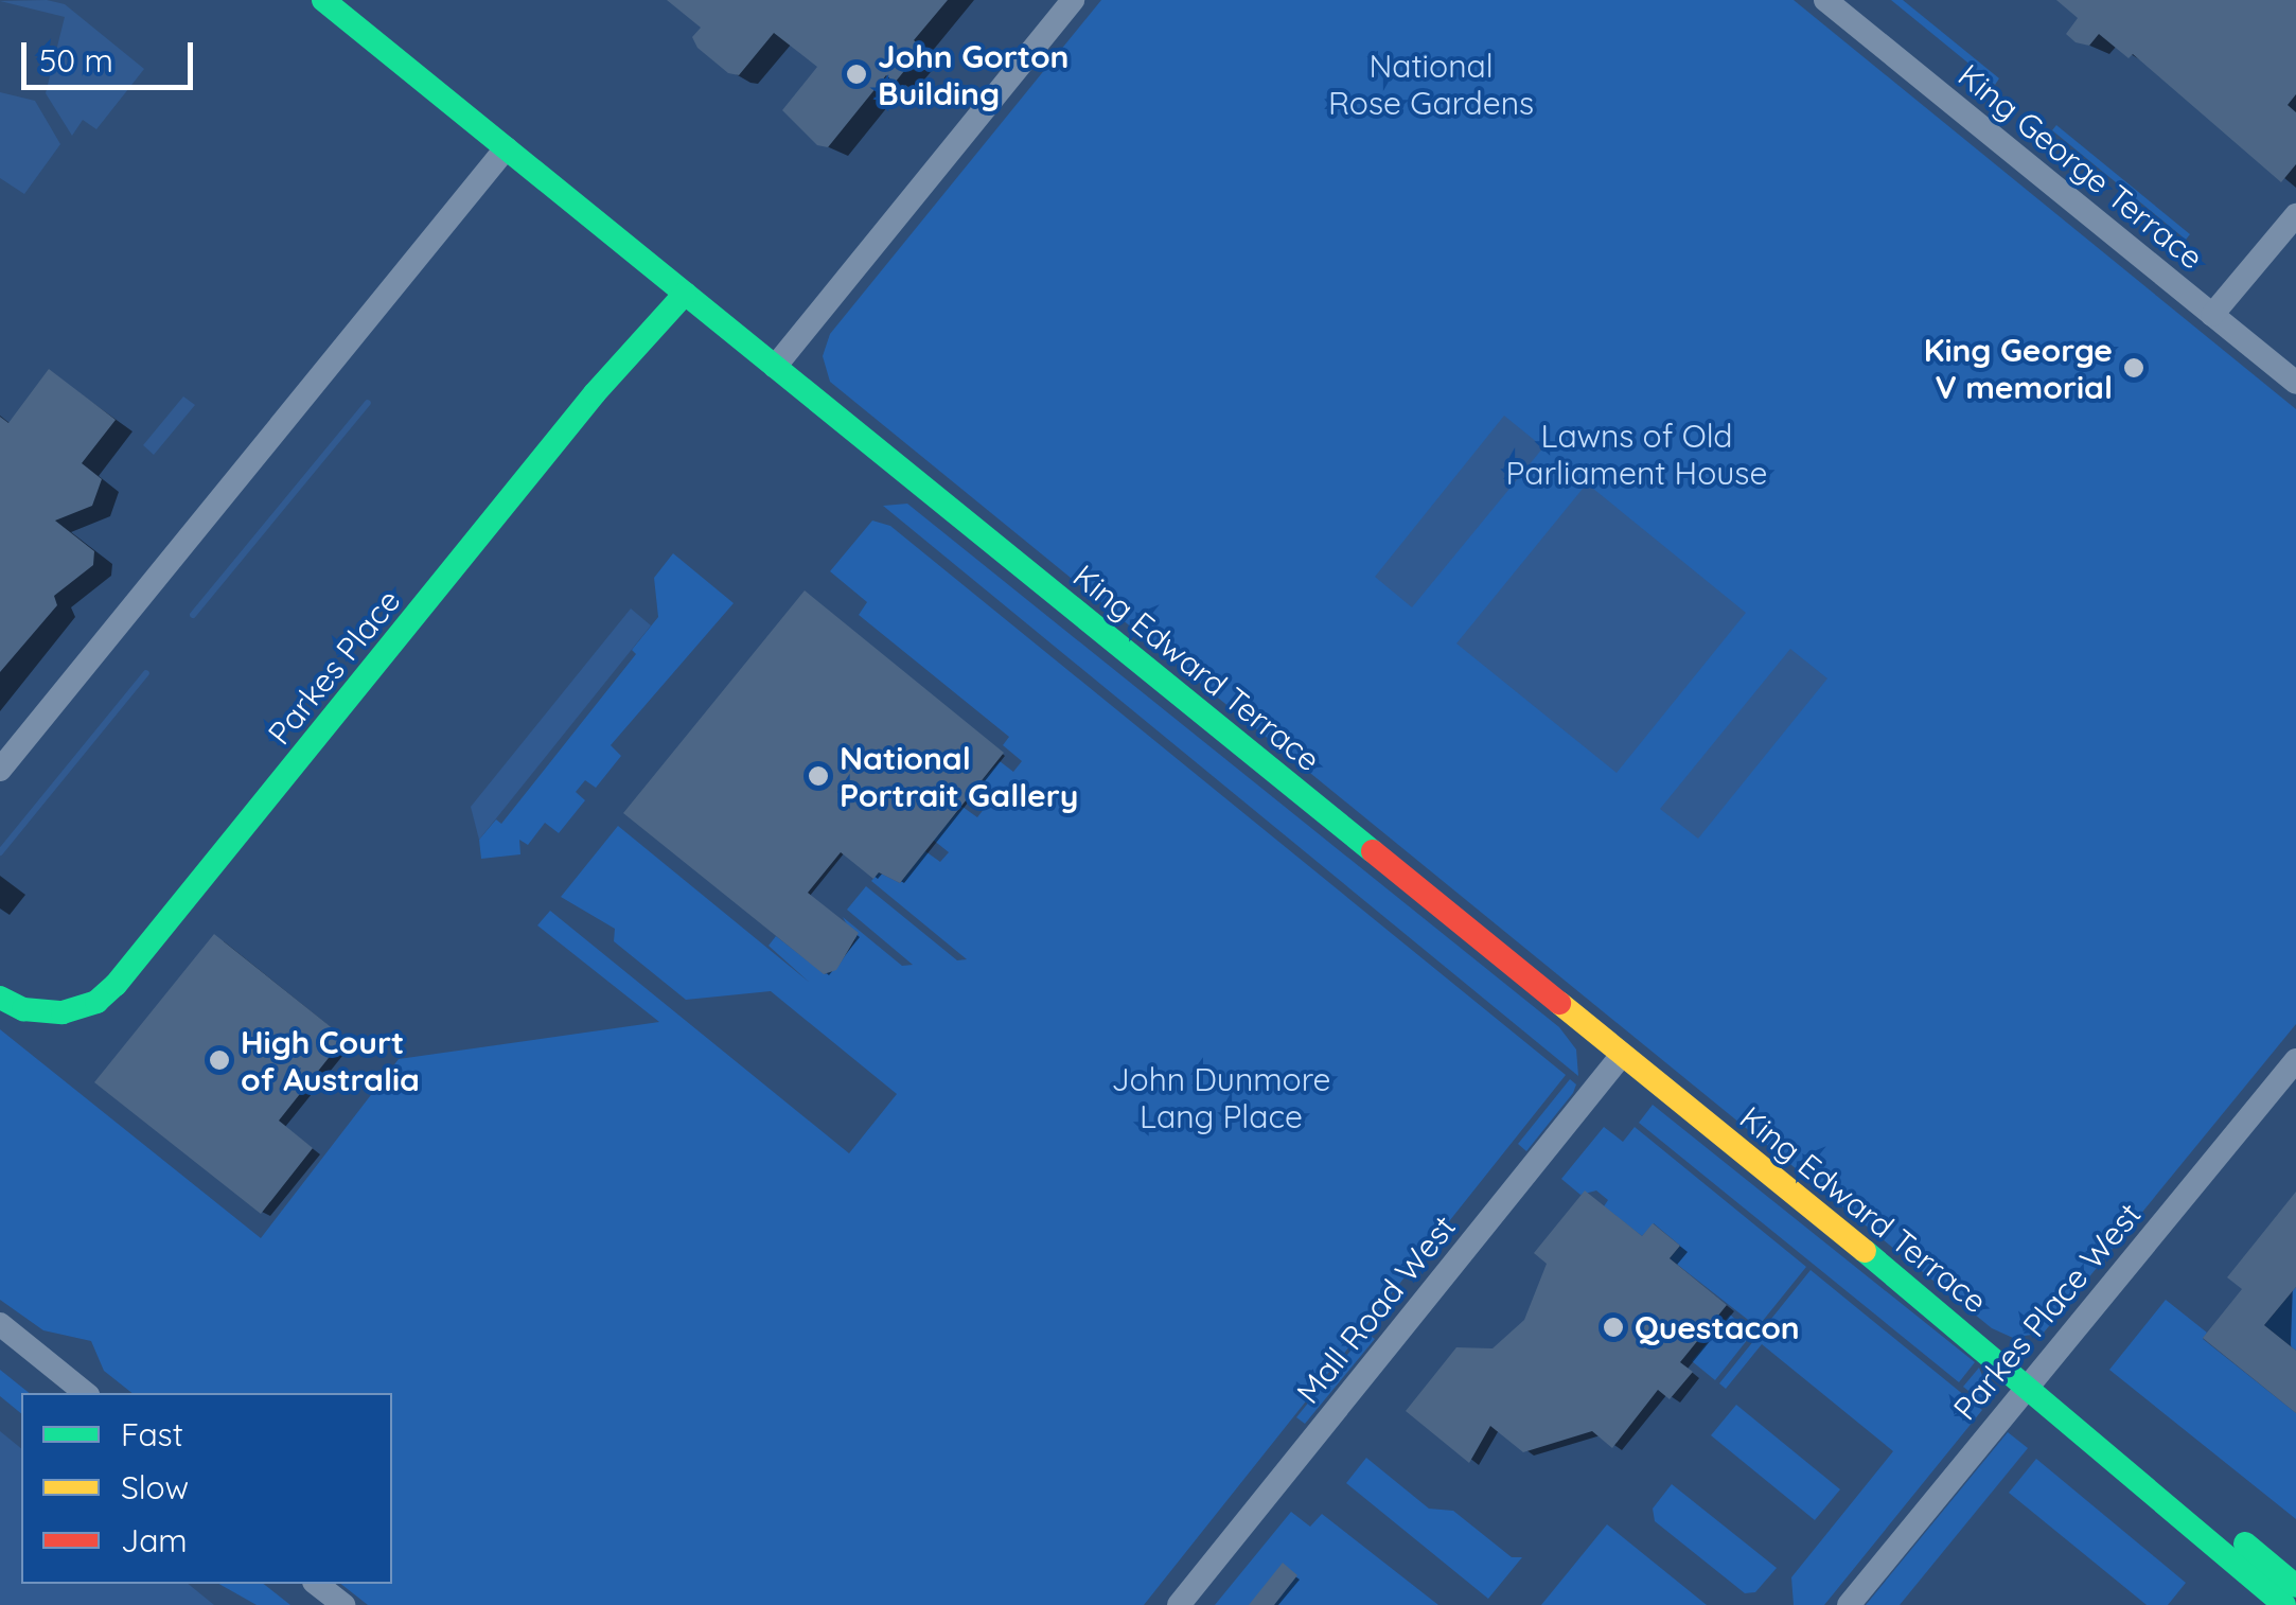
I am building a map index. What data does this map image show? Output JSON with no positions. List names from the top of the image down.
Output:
{
  "streets": {
    "main road": ["Parkes Place", "King Edward Terrace"],
    "street": ["King George Terrace", "Mall Road West", "Parkes Place West"]
  },
  "crossings": [
    ["Parkes Place", "King Edward Terrace"],
    ["King Edward Terrace", "Mall Road West"],
    ["King Edward Terrace", "Parkes Place West"]
  ],
  "parks": ["National Rose Gardens", "Lawns of Old Parliament House", "John Dunmore Lang Place"],
  "places": [
    "John Gorton Building",
    "King George V memorial",
    "National Portrait Gallery",
    "High Court of Australia",
    "Questacon"
  ],
  "legend": ["Fast", "Slow", "Jam"],
  "scale_bar": "50 m"
}
